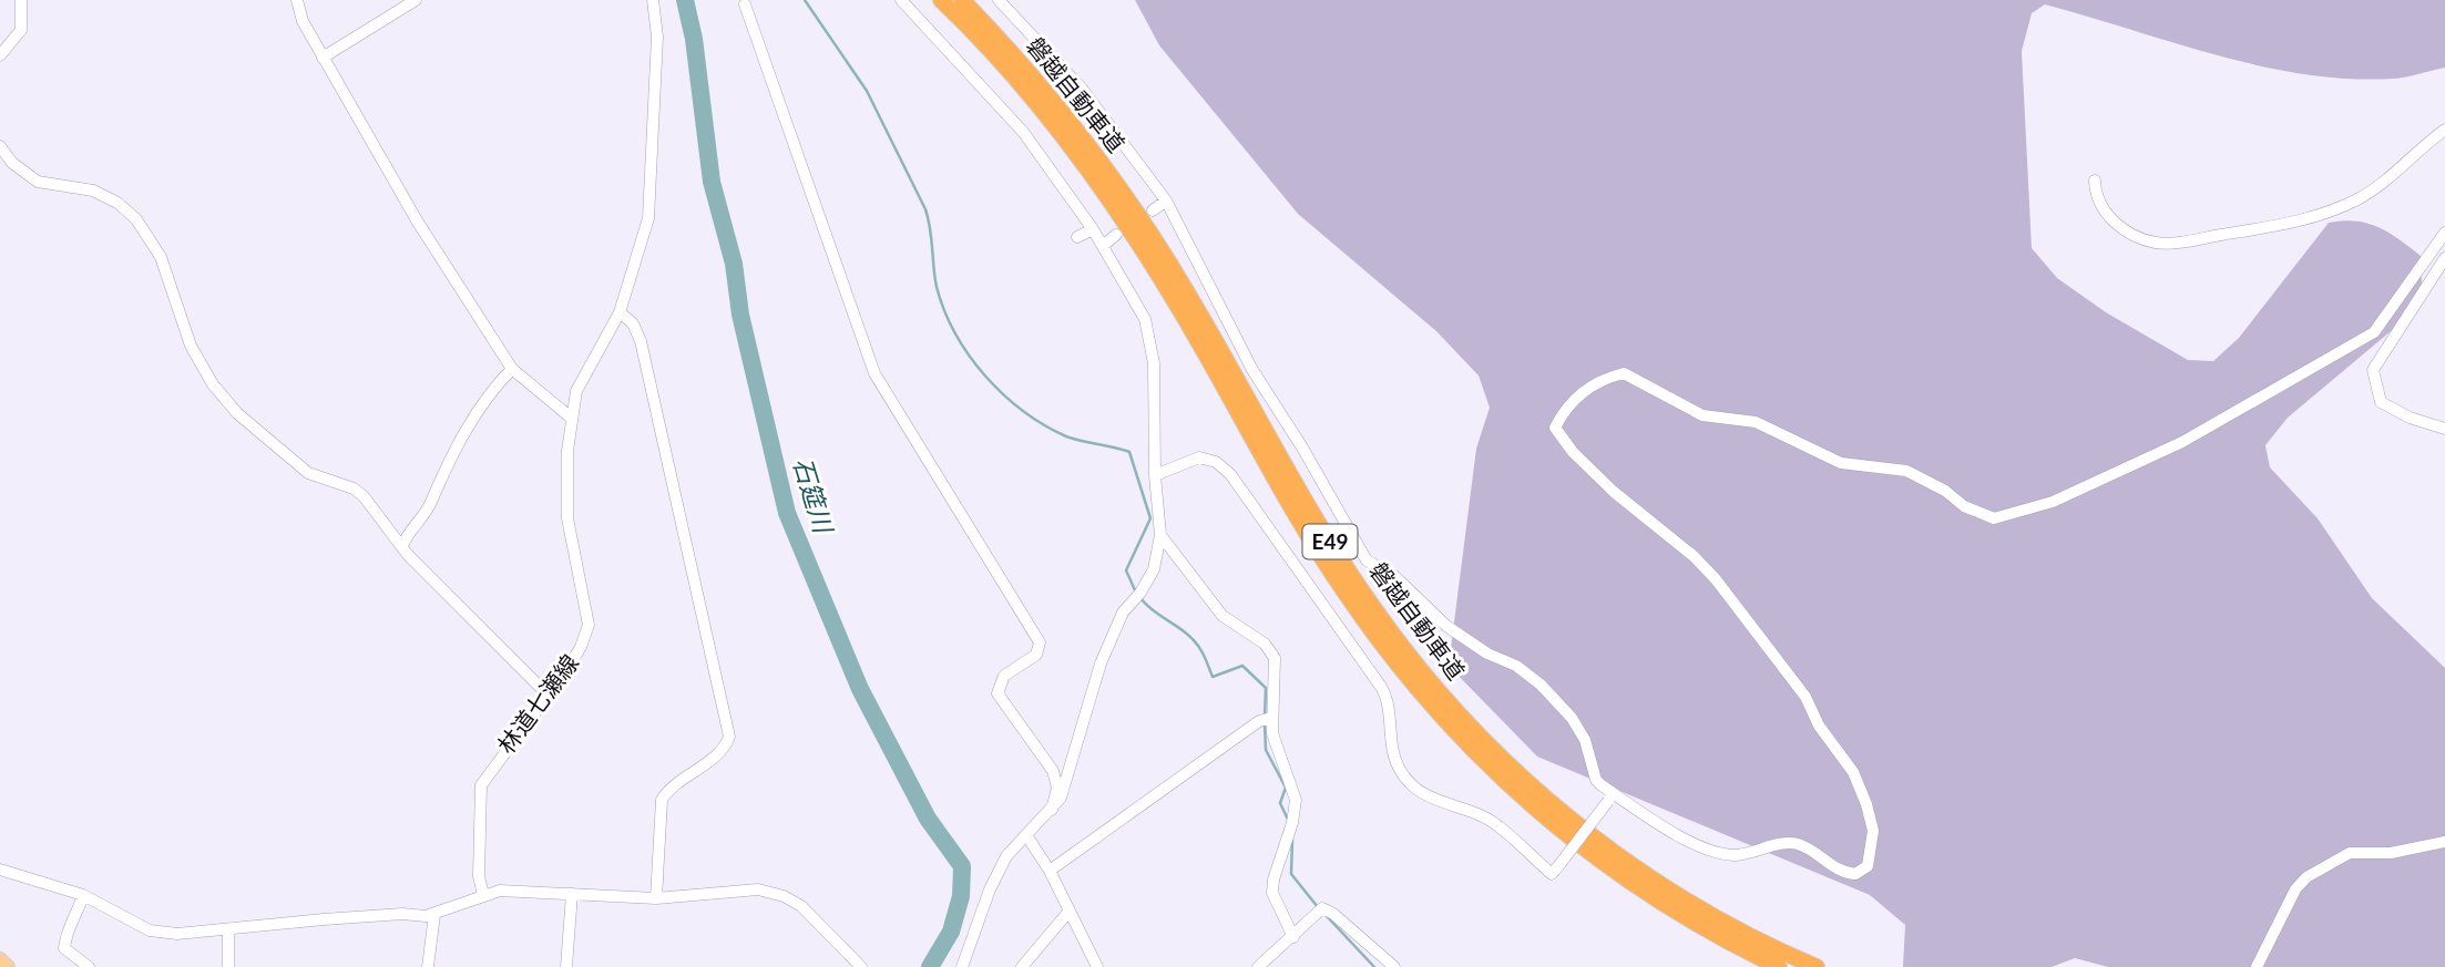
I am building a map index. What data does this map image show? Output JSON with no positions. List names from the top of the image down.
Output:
{
  "streets": {
    "highway": ["磐越自動車道", "E49"],
    "street": ["林道七瀬線"]
  },
  "water": ["石筵川"]
}
